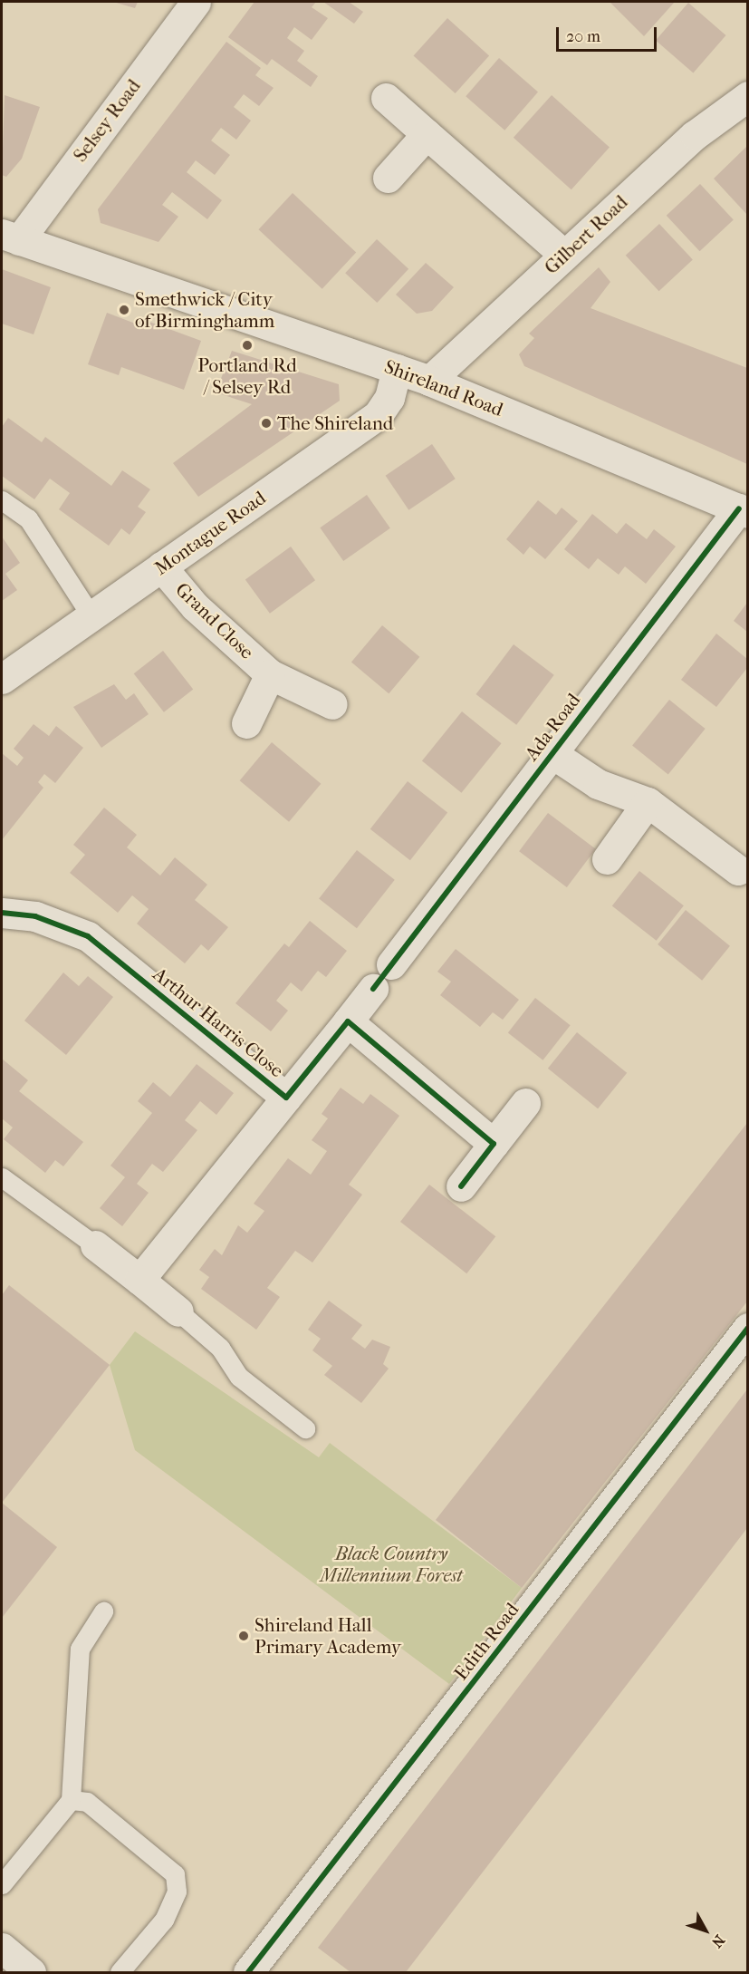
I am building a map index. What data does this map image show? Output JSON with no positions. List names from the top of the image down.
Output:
{
  "streets": {
    "street": [
      "Selsey Road",
      "Gilbert Road",
      "Shireland Road",
      "Montague Road",
      "Grand Close",
      "Ada Road",
      "Arthur Harris Close",
      "Edith Road"
    ]
  },
  "crossings": [
    ["Selsey Road", "Shireland Road"],
    ["Gilbert Road", "Shireland Road"],
    ["Shireland Road", "Montague Road"],
    ["Shireland Road", "Ada Road"],
    ["Montague Road", "Grand Close"]
  ],
  "parks": ["Black Country Millennium Forest"],
  "places": [
    "Smethwick / City of Birminghamm",
    "Portland Rd / Selsey Rd",
    "The Shireland",
    "Shireland Hall Primary Academy"
  ],
  "scale_bar": "20 m",
  "north": "bottom right"
}
